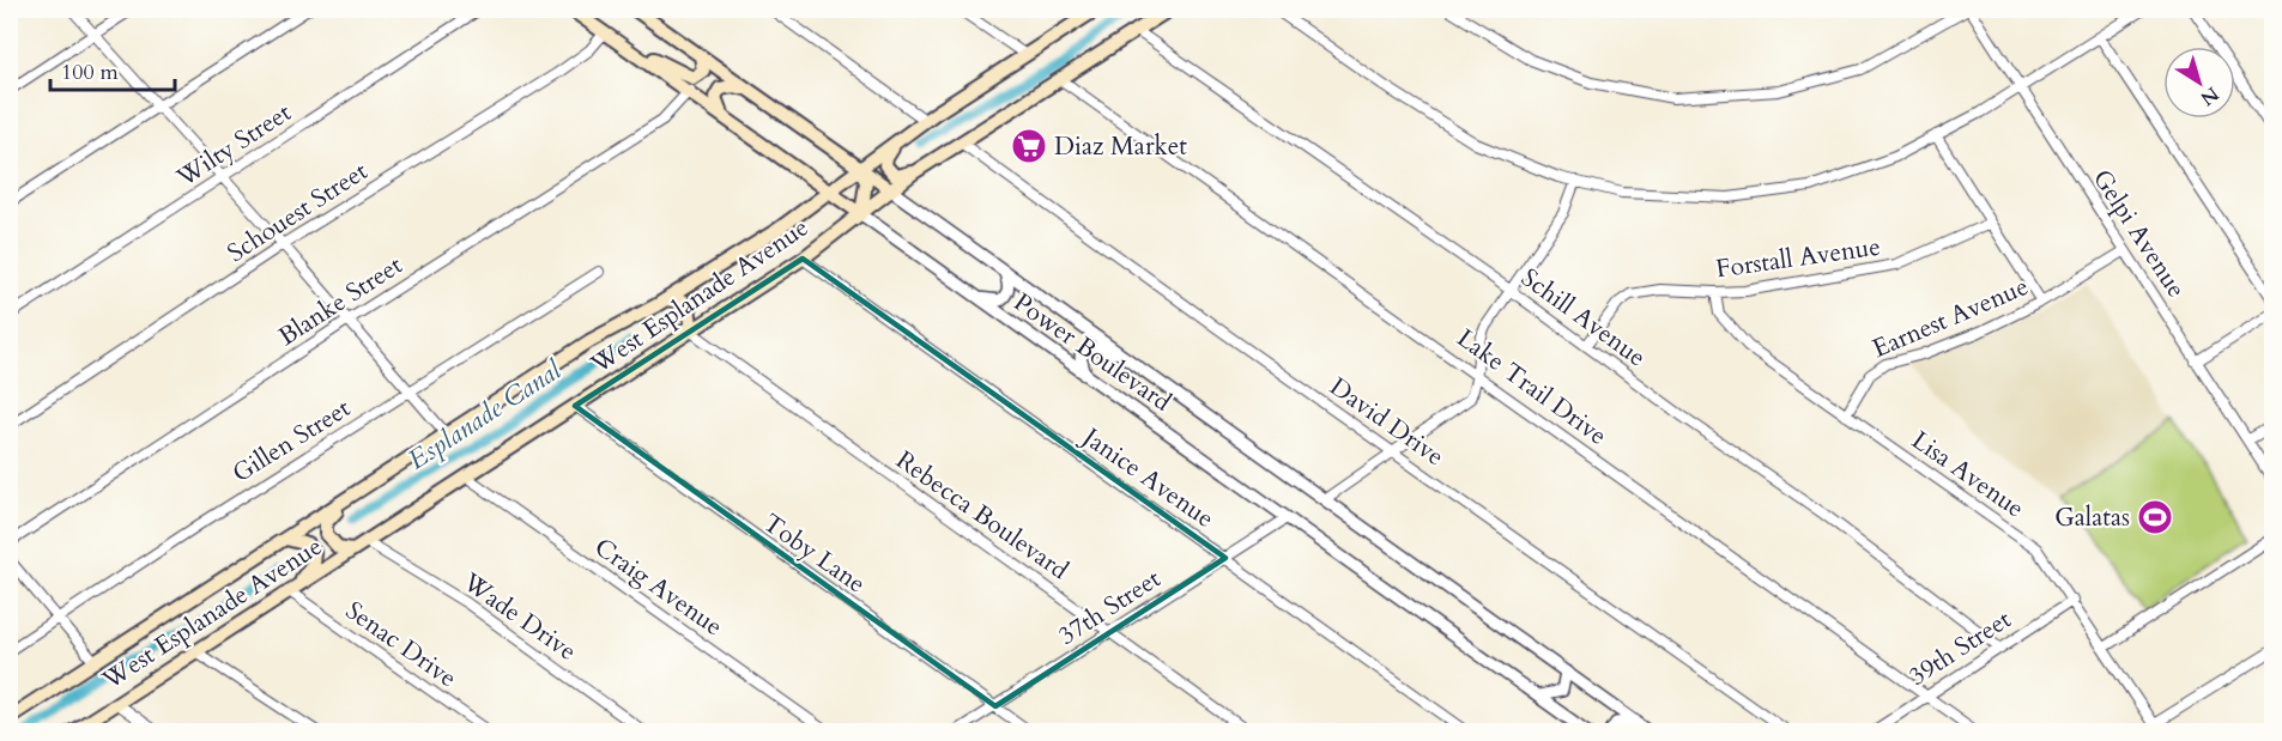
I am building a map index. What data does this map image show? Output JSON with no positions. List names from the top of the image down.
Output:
{
  "streets": {
    "main road": ["West Esplanade Avenue", "Power Boulevard"],
    "street": [
      "Wilty Street",
      "Schouest Street",
      "Gelpi Avenue",
      "Forstall Avenue",
      "Blanke Street",
      "Schill Avenue",
      "Earnest Avenue",
      "Lake Trail Drive",
      "David Drive",
      "Gillen Street",
      "Lisa Avenue",
      "Janice Avenue",
      "Rebecca Boulevard",
      "Toby Lane",
      "Craig Avenue",
      "37th Street",
      "Wade Drive",
      "Senac Drive",
      "39th Street"
    ]
  },
  "crossings": [
    ["Schouest Street", "Power Boulevard"],
    ["Gelpi Avenue", "Earnest Avenue"],
    ["Forstall Avenue", "Schill Avenue"],
    ["Forstall Avenue", "Lisa Avenue"],
    ["West Esplanade Avenue", "Schill Avenue"],
    ["West Esplanade Avenue", "Power Boulevard"],
    ["West Esplanade Avenue", "Lake Trail Drive"],
    ["West Esplanade Avenue", "David Drive"],
    ["West Esplanade Avenue", "Janice Avenue"],
    ["West Esplanade Avenue", "Rebecca Boulevard"],
    ["West Esplanade Avenue", "Toby Lane"],
    ["West Esplanade Avenue", "Craig Avenue"],
    ["West Esplanade Avenue", "Wade Drive"],
    ["West Esplanade Avenue", "Senac Drive"],
    ["Blanke Street", "Power Boulevard"],
    ["Schill Avenue", "39th Street"],
    ["Earnest Avenue", "Lisa Avenue"],
    ["Power Boulevard", "37th Street"],
    ["Lake Trail Drive", "39th Street"],
    ["Lisa Avenue", "39th Street"],
    ["Janice Avenue", "37th Street"],
    ["Rebecca Boulevard", "37th Street"],
    ["Toby Lane", "37th Street"]
  ],
  "water": ["Esplanade Canal"],
  "places": {
    "supermarket": ["Diaz Market"],
    "sports": ["Galatas"]
  },
  "scale_bar": "100 m",
  "north": "bottom right"
}
